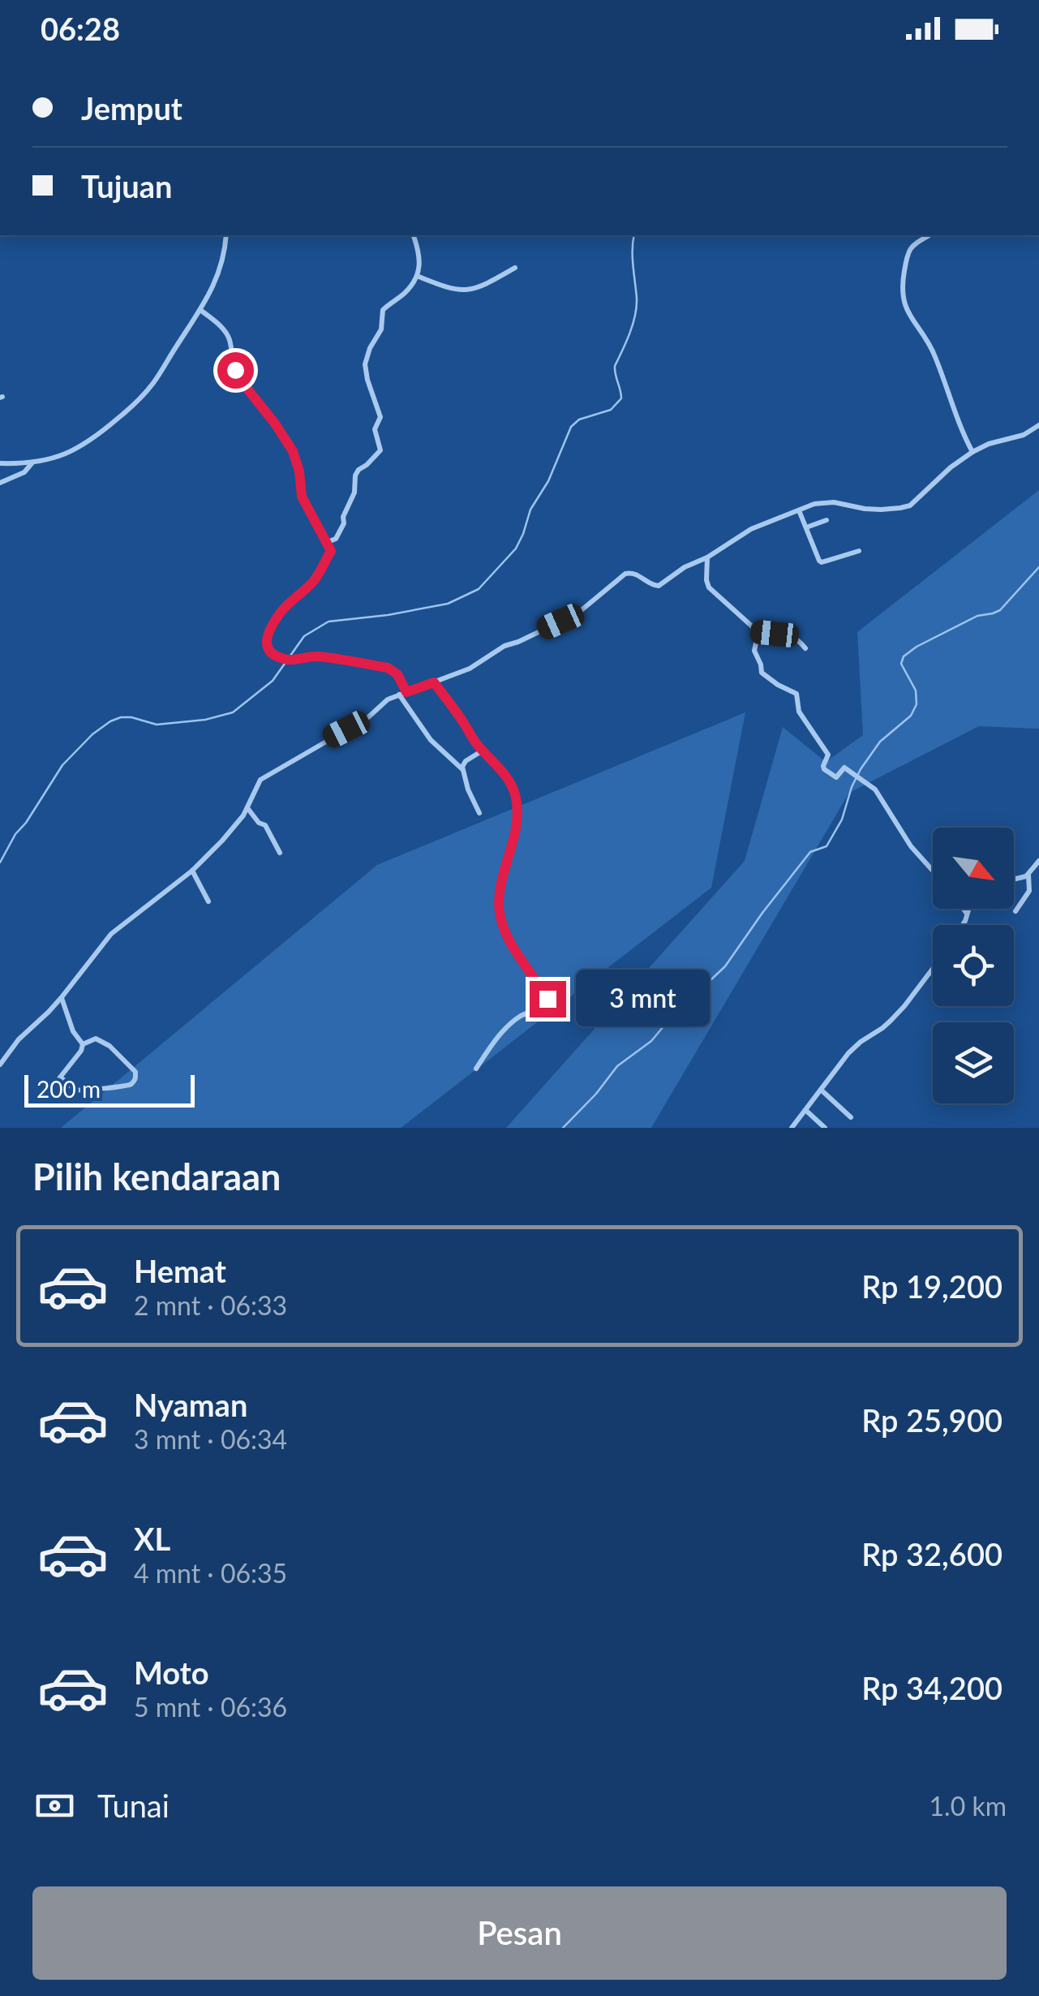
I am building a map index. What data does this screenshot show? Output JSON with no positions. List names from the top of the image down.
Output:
{
  "scale_bar": "200 m",
  "north": "bottom right",
  "page": {
    "status": "06:28",
    "banner": ["Jemput", "Tujuan"],
    "bubble": "3 mnt",
    "scale": "200 m",
    "heading": "Pilih kendaraan",
    "list": [
      {
        "name": "Hemat",
        "note": "2 mnt · 06:33",
        "value": "Rp 19,200"
      },
      {
        "name": "Nyaman",
        "note": "3 mnt · 06:34",
        "value": "Rp 25,900"
      },
      {
        "name": "XL",
        "note": "4 mnt · 06:35",
        "value": "Rp 32,600"
      },
      {
        "name": "Moto",
        "note": "5 mnt · 06:36",
        "value": "Rp 34,200"
      }
    ],
    "pay": ["Tunai", "1.0 km"],
    "buttons": "Pesan"
  }
}
